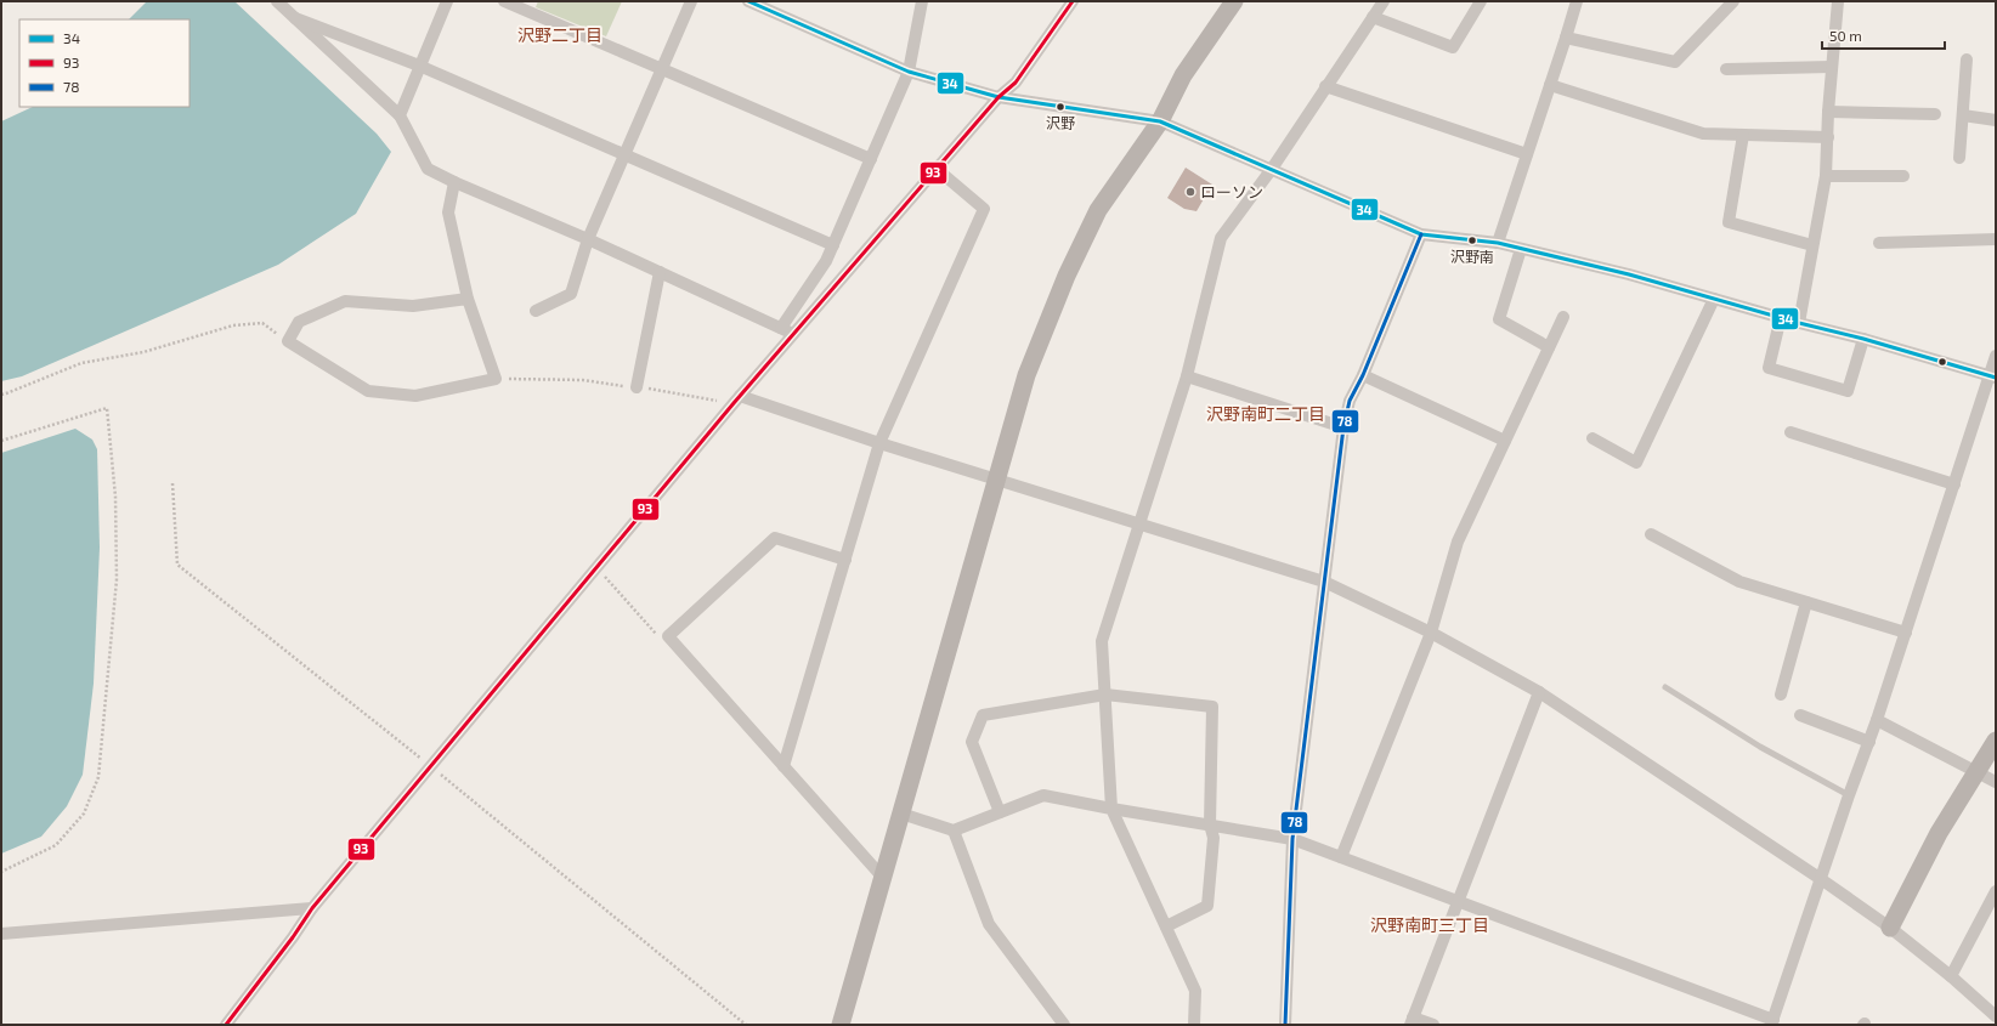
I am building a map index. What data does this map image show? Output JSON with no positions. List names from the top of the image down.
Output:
{
  "districts": ["沢野二丁目", "沢野南町二丁目", "沢野南町三丁目"],
  "places": ["沢野", "ローソン", "沢野南"],
  "lines": ["transit line 34", "transit line 93", "transit line 78"],
  "legend": ["34", "93", "78"],
  "scale_bar": "50 m"
}
